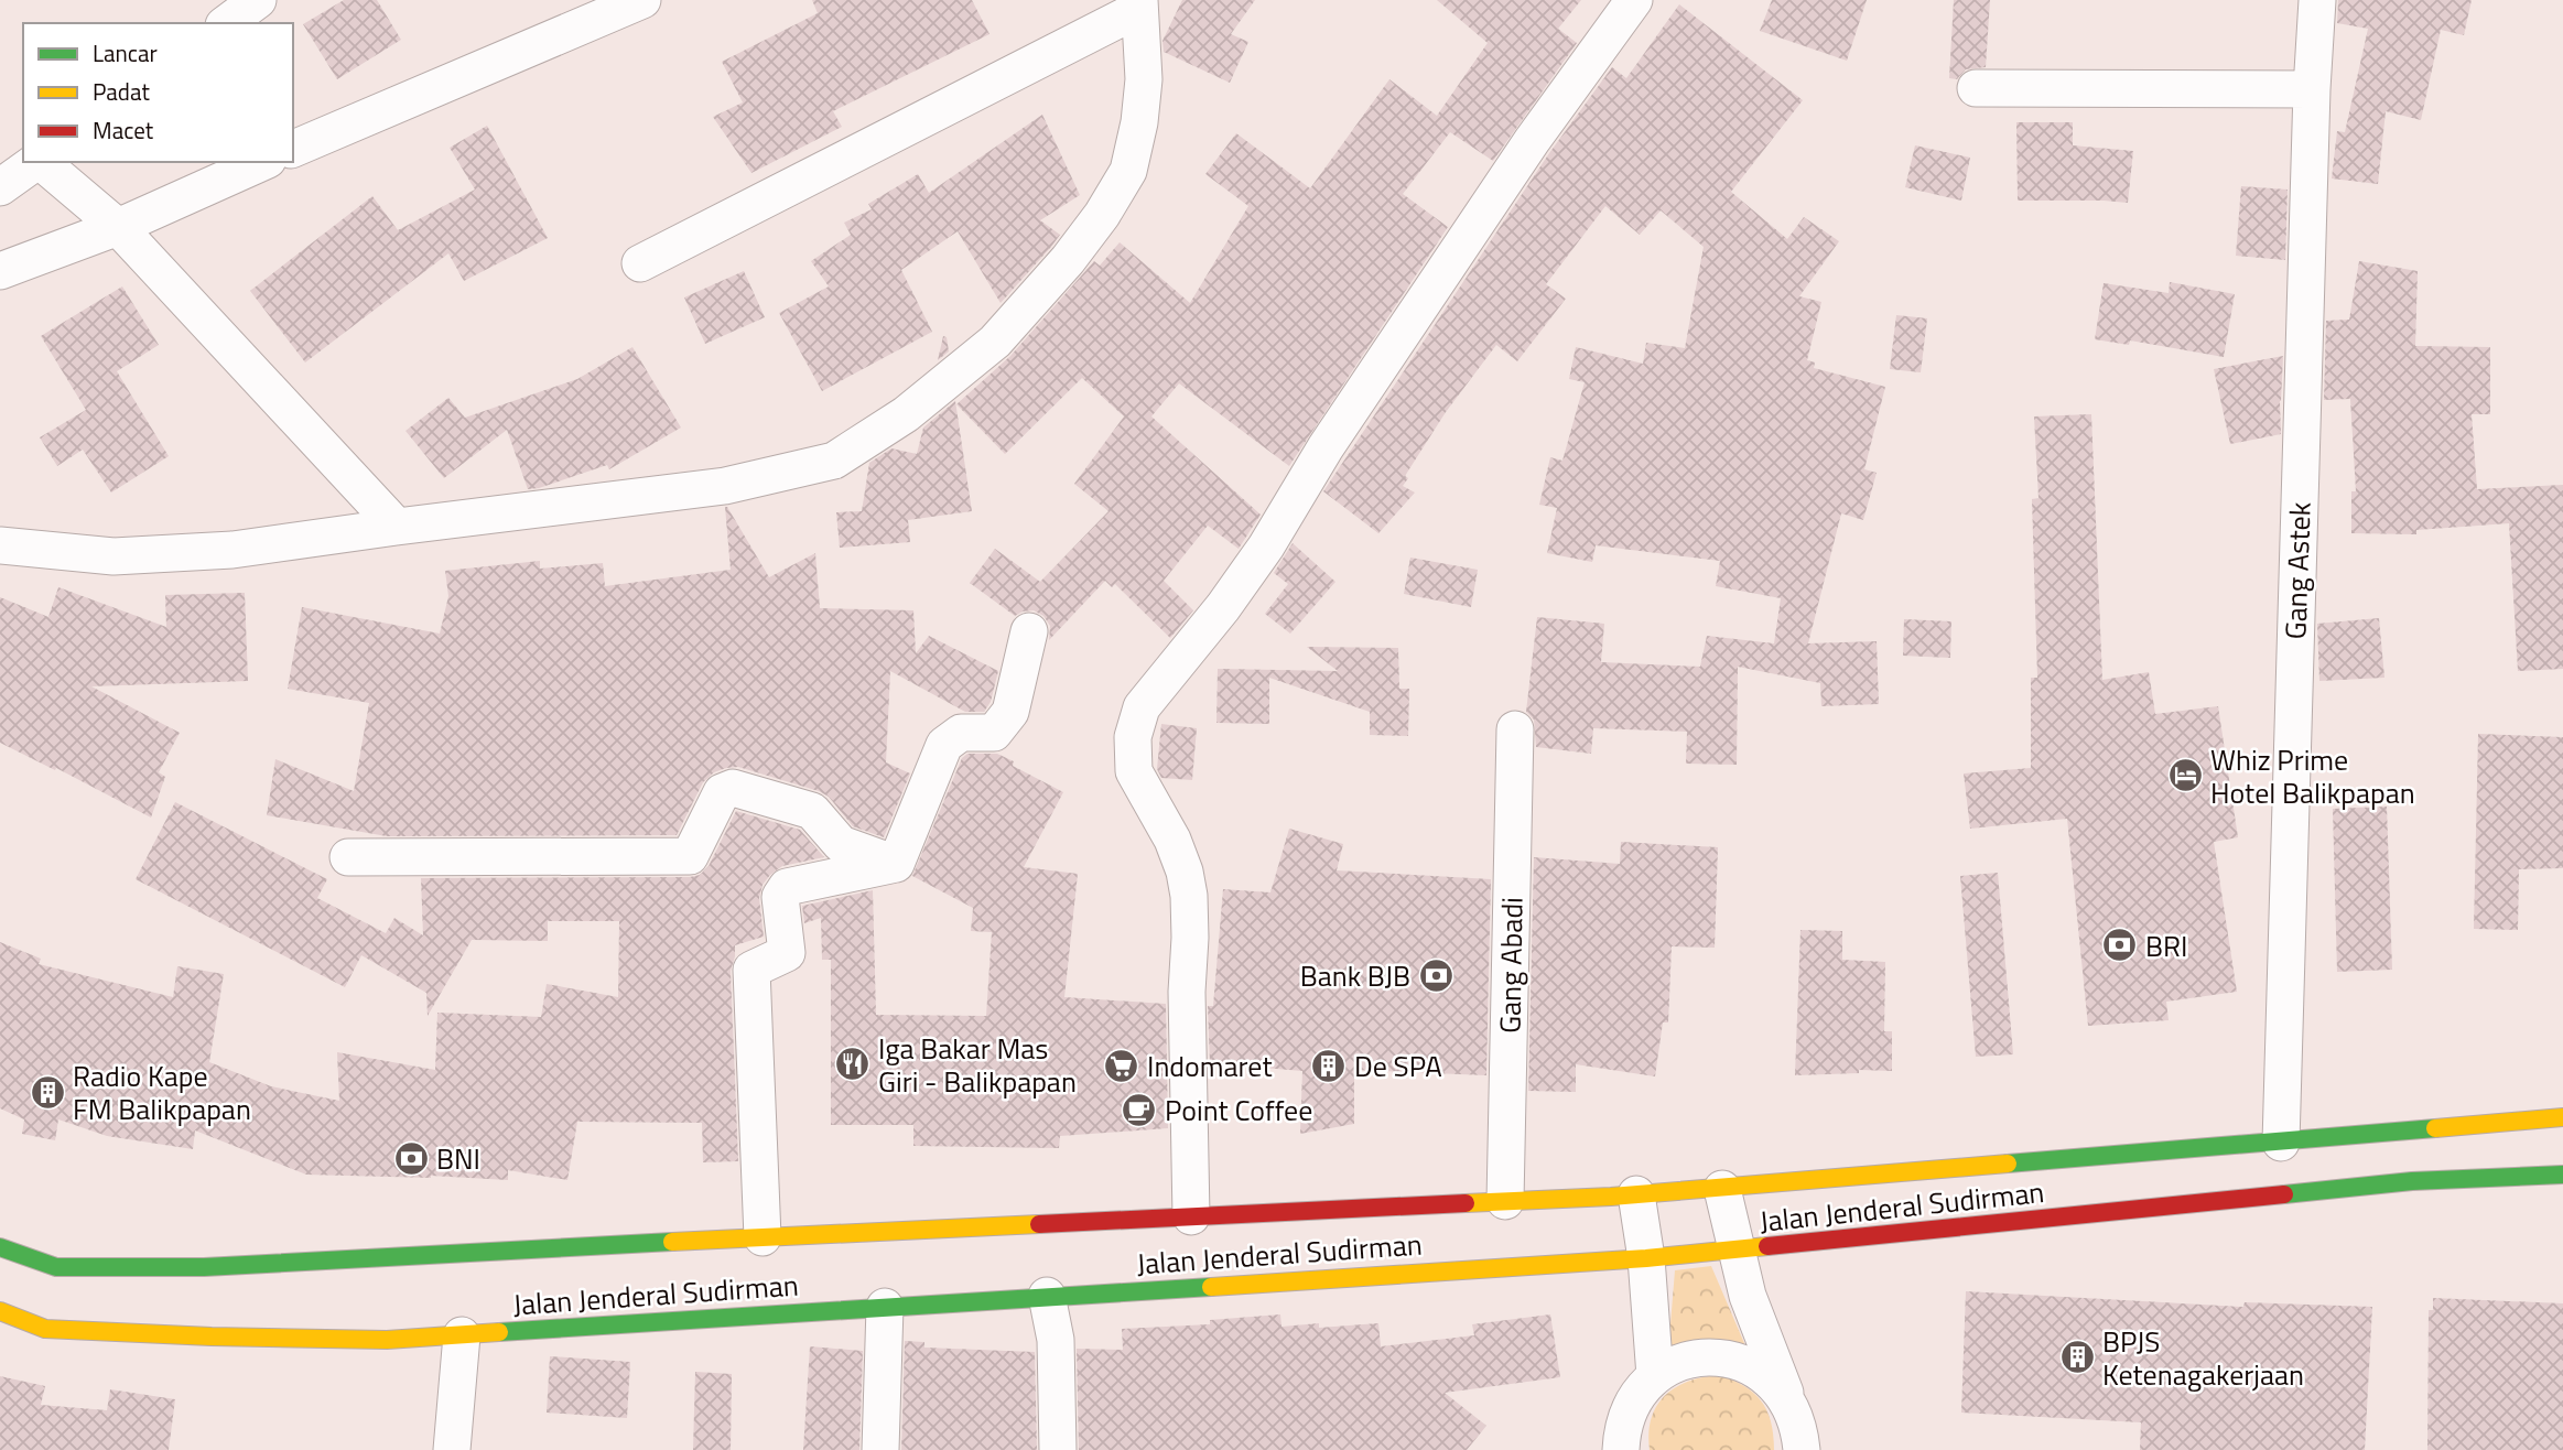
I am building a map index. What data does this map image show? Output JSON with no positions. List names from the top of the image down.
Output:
{
  "streets": {
    "highway": ["Jalan Jenderal Sudirman"],
    "street": ["Gang Astek", "Gang Abadi"]
  },
  "crossings": [
    ["Gang Astek", "Jalan Jenderal Sudirman"],
    ["Gang Abadi", "Jalan Jenderal Sudirman"]
  ],
  "places": {
    "hotel": ["Whiz Prime Hotel Balikpapan"],
    "bank": ["BRI", "Bank BJB", "BNI"],
    "restaurant": ["Iga Bakar Mas Giri - Balikpapan"],
    "supermarket": ["Indomaret"],
    "building": ["De SPA", "Radio Kape FM Balikpapan", "BPJS Ketenagakerjaan"],
    "cafe": ["Point Coffee"]
  },
  "legend": ["Lancar", "Padat", "Macet"]
}
